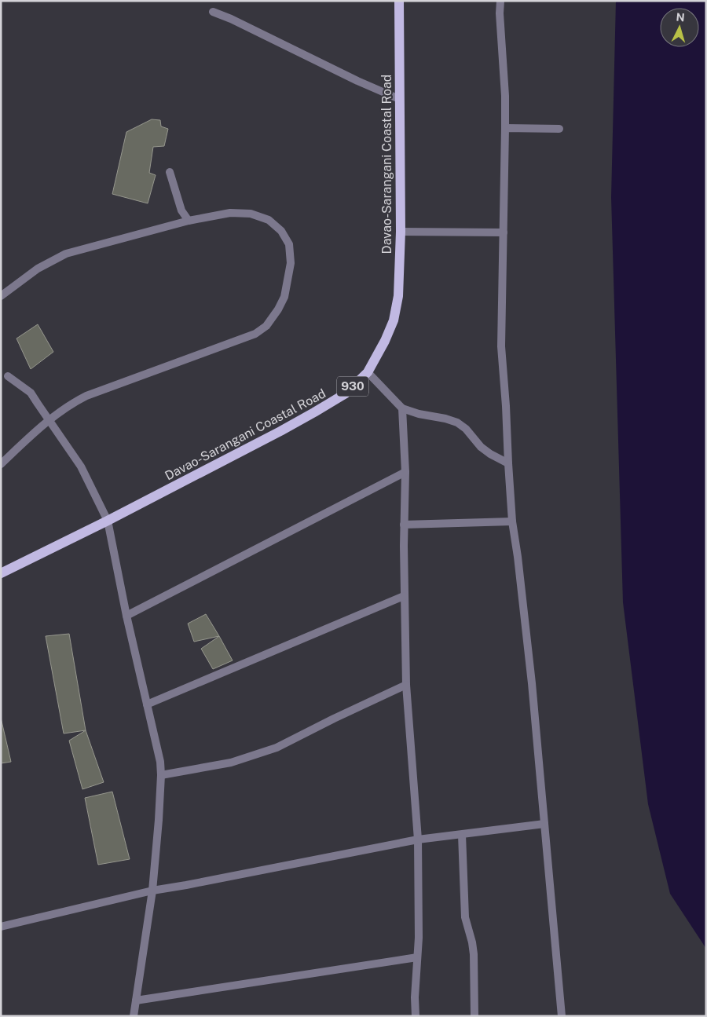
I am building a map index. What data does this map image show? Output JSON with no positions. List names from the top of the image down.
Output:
{
  "streets": {
    "main road": ["Davao-Sarangani Coastal Road", "930"]
  },
  "north": "top"
}
